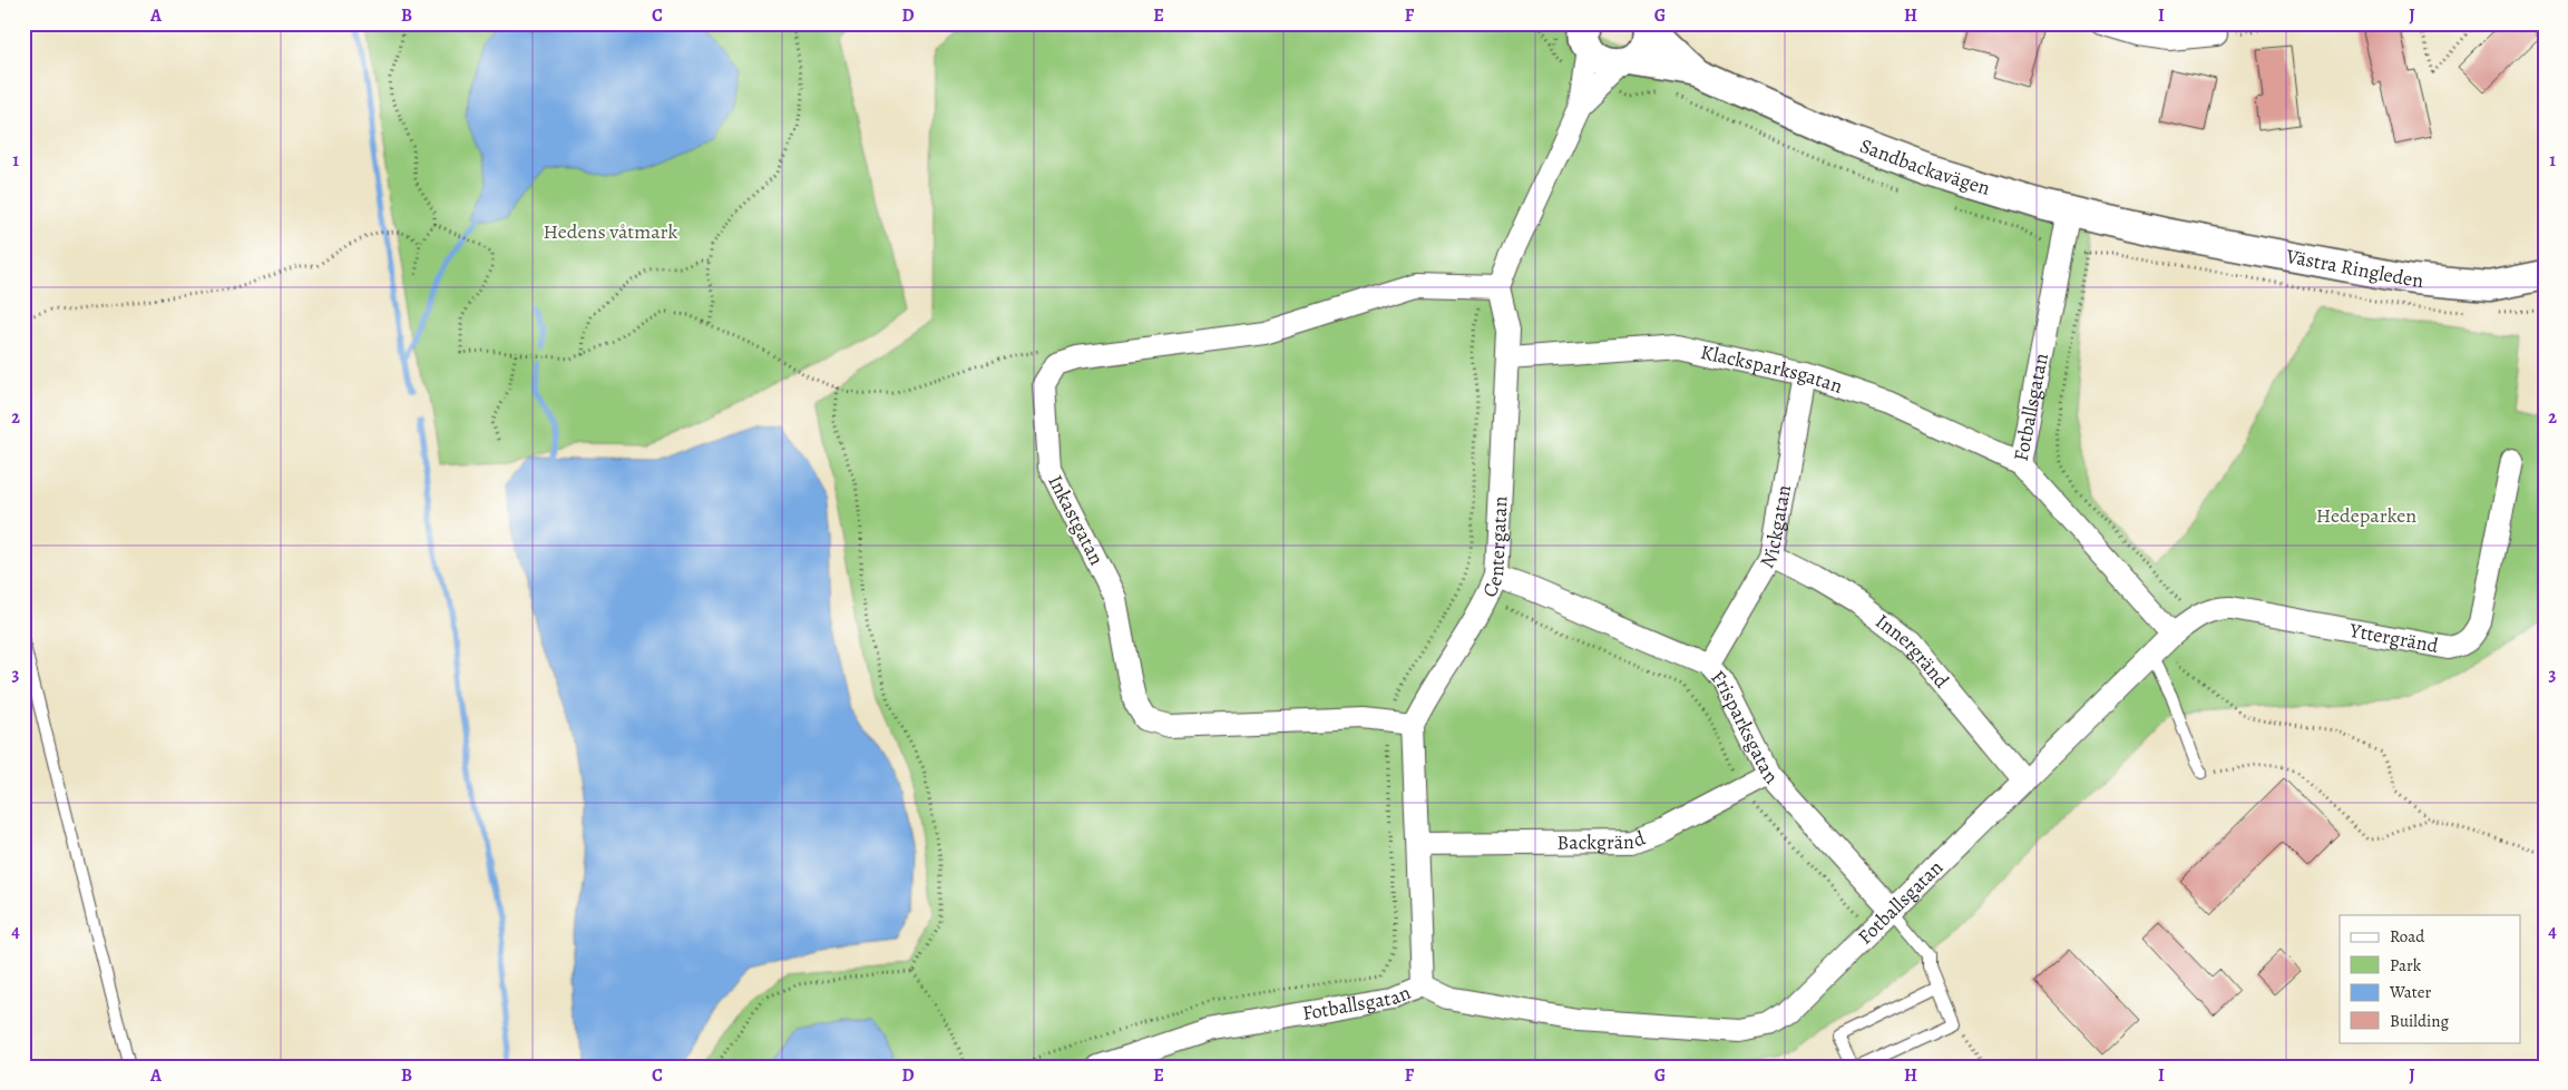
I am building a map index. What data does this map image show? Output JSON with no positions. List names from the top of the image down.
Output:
{
  "streets": {
    "street": [
      "Sandbackavägen",
      "Västra Ringleden",
      "Klacksparksgatan",
      "Fotballsgatan",
      "Inkastgatan",
      "Nickgatan",
      "Centergatan",
      "Yttergränd",
      "Innergränd",
      "Frisparksgatan",
      "Backgränd"
    ]
  },
  "crossings": [
    ["Sandbackavägen", "Västra Ringleden"],
    ["Sandbackavägen", "Fotballsgatan"],
    ["Klacksparksgatan", "Fotballsgatan"],
    ["Klacksparksgatan", "Nickgatan"],
    ["Klacksparksgatan", "Centergatan"],
    ["Fotballsgatan", "Centergatan"],
    ["Fotballsgatan", "Yttergränd"],
    ["Fotballsgatan", "Innergränd"],
    ["Fotballsgatan", "Frisparksgatan"],
    ["Inkastgatan", "Centergatan"],
    ["Nickgatan", "Innergränd"],
    ["Nickgatan", "Frisparksgatan"],
    ["Centergatan", "Frisparksgatan"],
    ["Centergatan", "Backgränd"],
    ["Frisparksgatan", "Backgränd"]
  ],
  "parks": ["Hedens våtmark", "Hedeparken"],
  "legend": [
    "Road",
    "Park",
    "Water",
    "Building"
  ],
  "grid": {
    "columns": [
      "A",
      "B",
      "C",
      "D",
      "E",
      "F",
      "G",
      "H",
      "I",
      "J"
    ],
    "rows": [
      "1",
      "2",
      "3",
      "4"
    ]
  }
}
